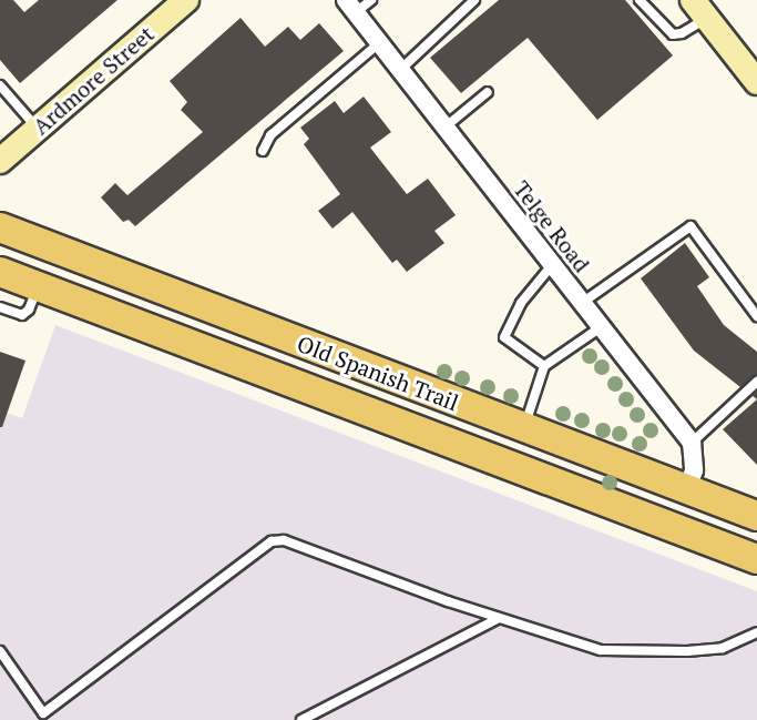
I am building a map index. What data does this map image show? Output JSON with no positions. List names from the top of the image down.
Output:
{
  "streets": {
    "main road": ["Old Spanish Trail"],
    "street": ["Ardmore Street", "Telge Road"]
  }
}
